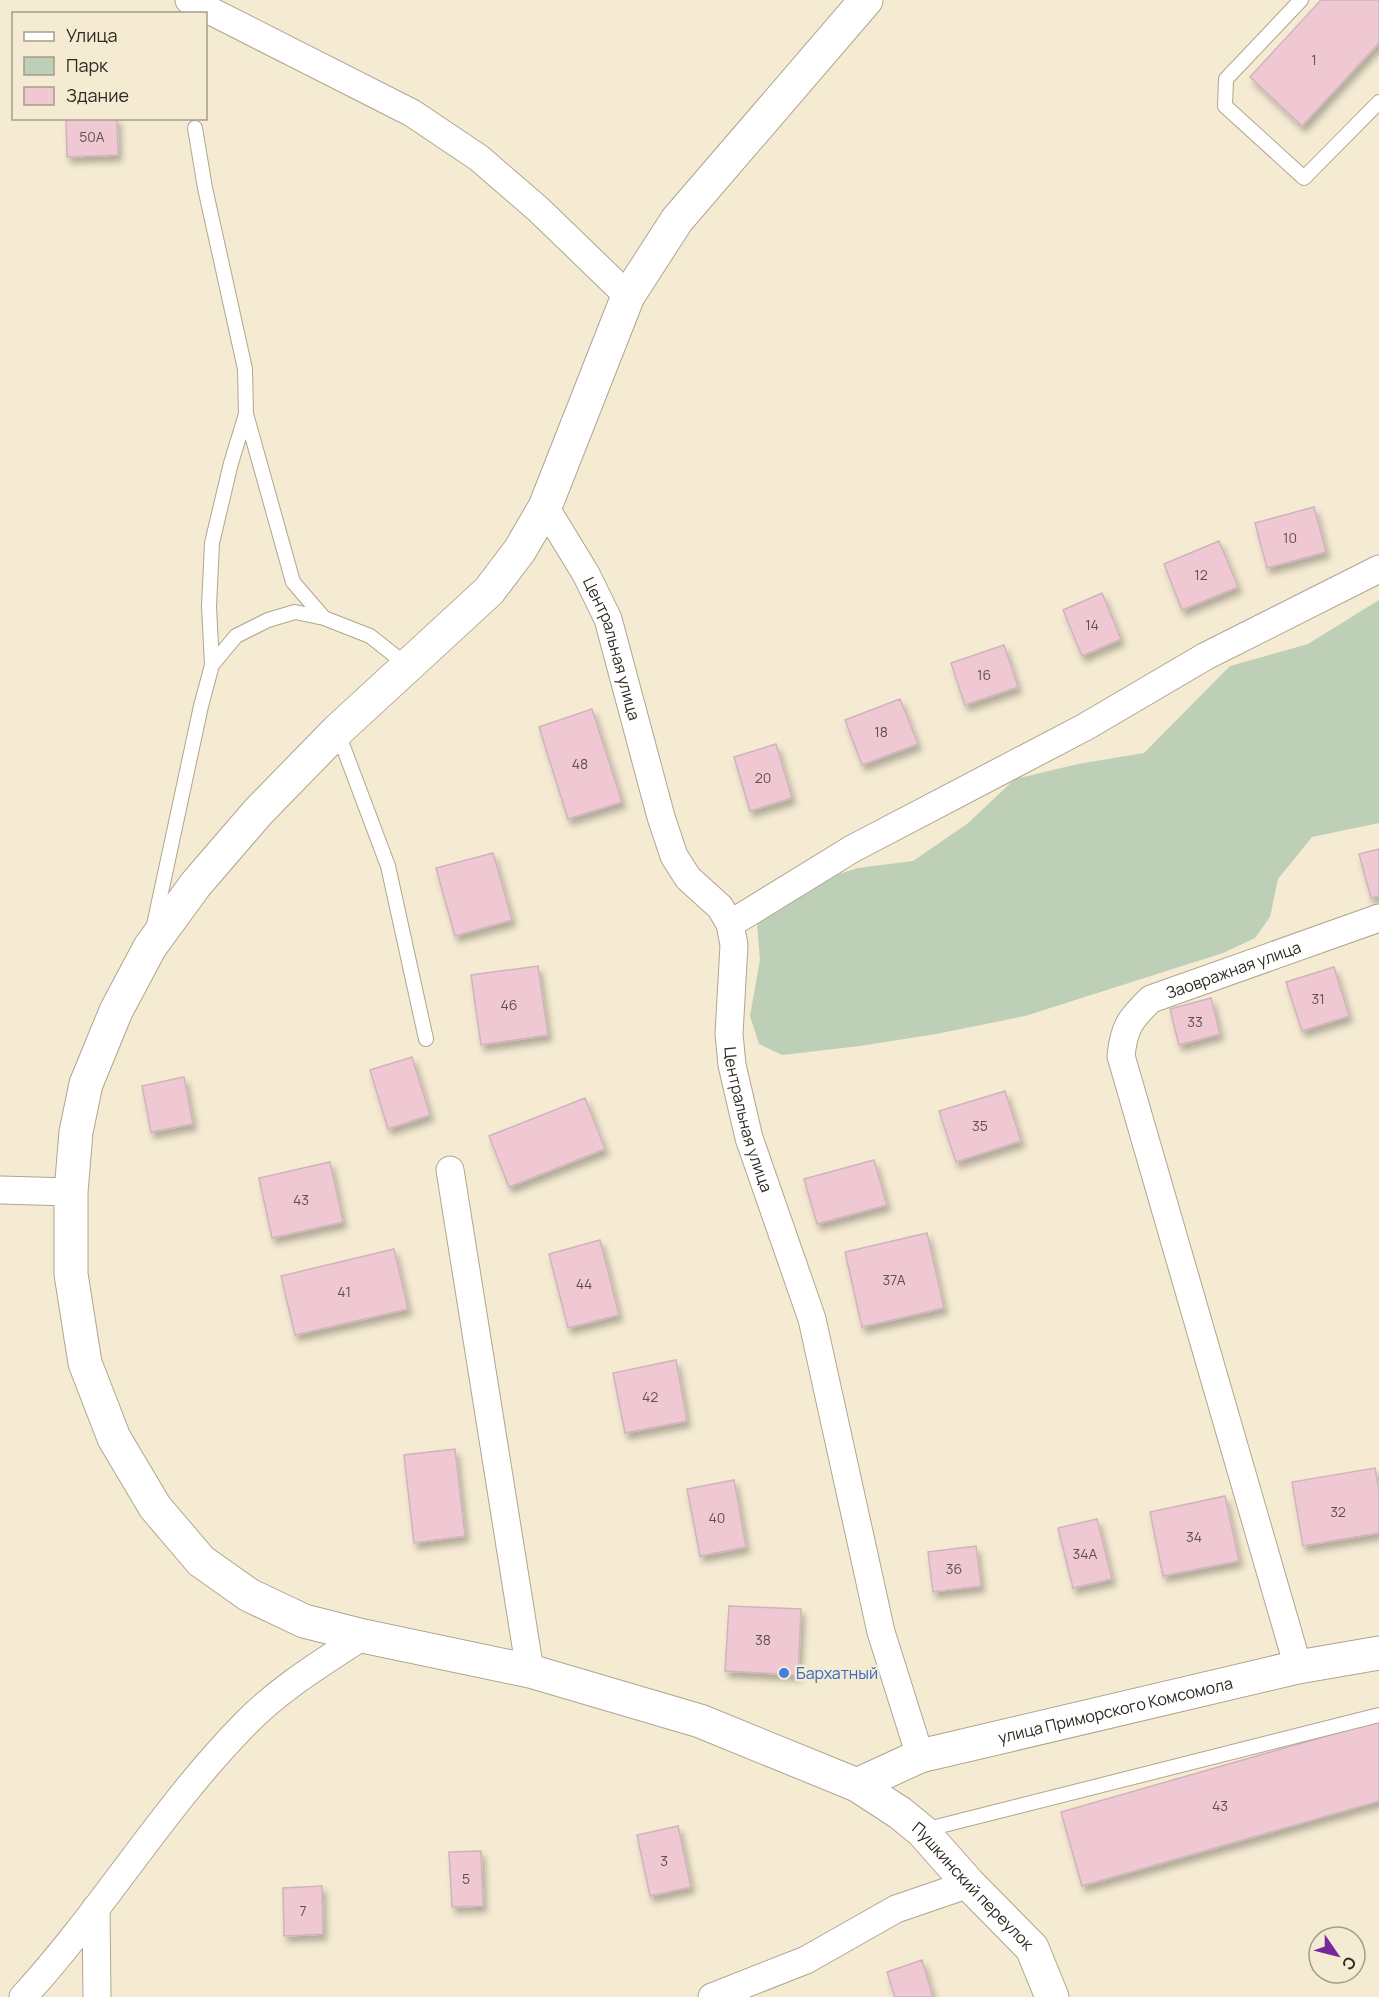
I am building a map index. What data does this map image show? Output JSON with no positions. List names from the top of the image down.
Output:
{
  "streets": {
    "main road": ["улица Приморского Комсомола", "Пушкинский переулок"],
    "street": ["Центральная улица", "Заовражная улица"]
  },
  "crossings": [
    ["Центральная улица", "улица Приморского Комсомола"],
    ["Центральная улица", "Пушкинский переулок"],
    ["Заовражная улица", "улица Приморского Комсомола"],
    ["улица Приморского Комсомола", "Пушкинский переулок"]
  ],
  "places": ["Бархатный"],
  "house_numbers": [
    "1",
    "50А",
    "10",
    "12",
    "14",
    "16",
    "18",
    "48",
    "20",
    "31",
    "46",
    "33",
    "35",
    "43",
    "37А",
    "44",
    "41",
    "42",
    "32",
    "40",
    "34",
    "34А",
    "36",
    "38",
    "43",
    "3",
    "5",
    "7"
  ],
  "legend": ["Улица", "Парк", "Здание"],
  "north": "bottom right"
}
